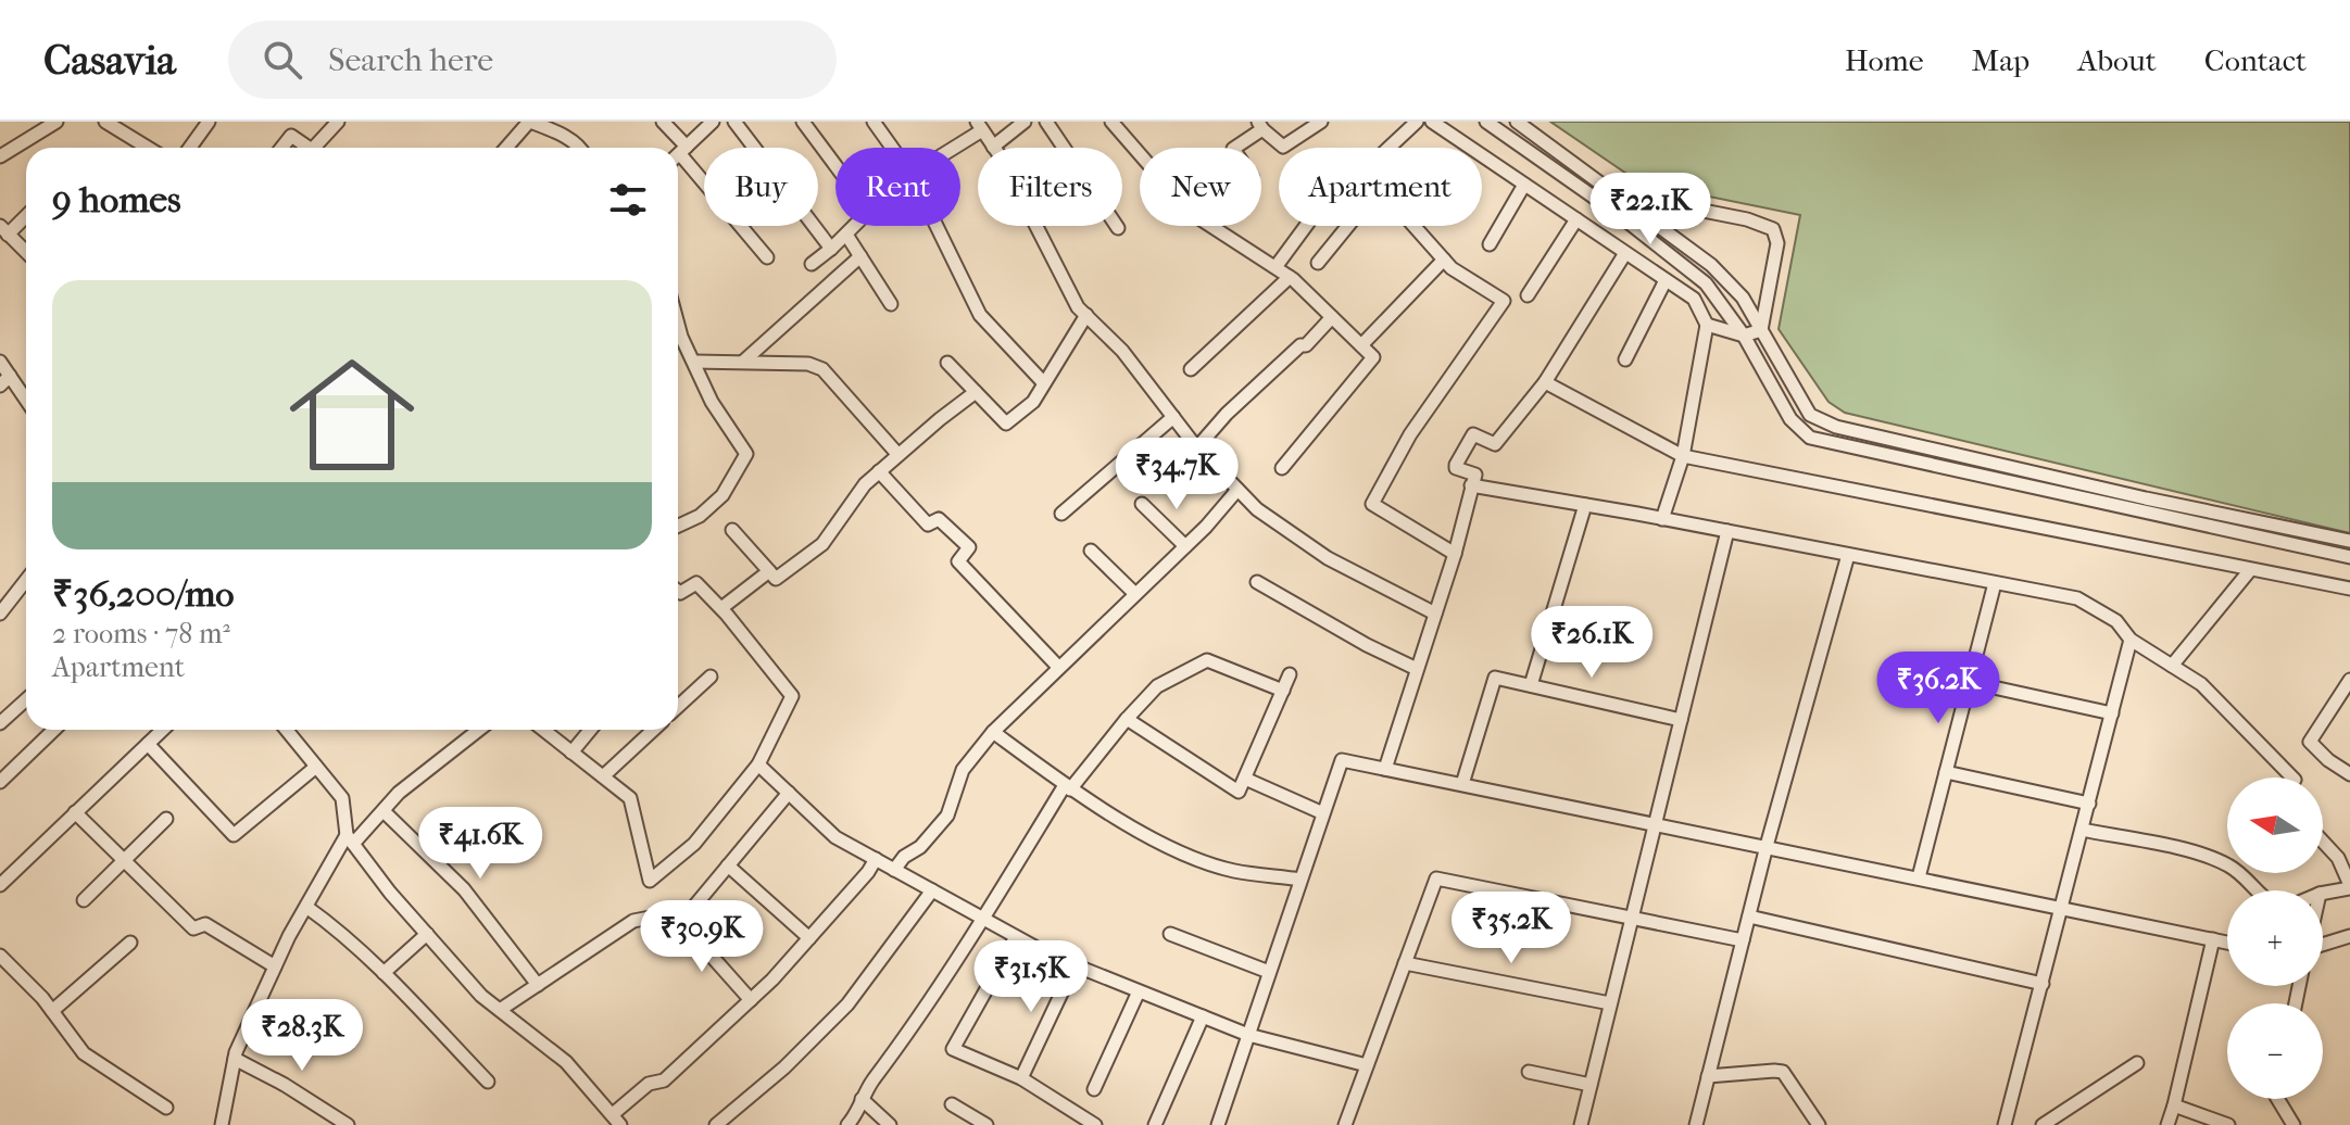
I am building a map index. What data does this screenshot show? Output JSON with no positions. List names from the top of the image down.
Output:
{
  "north": "left",
  "page": {
    "header": "Casavia",
    "search": "Search here",
    "nav": [
      "Home",
      "Map",
      "About",
      "Contact"
    ],
    "chip": [
      "Buy",
      "Rent",
      "Filters",
      "New",
      "Apartment"
    ],
    "heading": "9 homes",
    "price": [
      "₹22.1K",
      "₹34.7K",
      "₹26.1K",
      "₹36.2K",
      "₹41.6K",
      "₹35.2K",
      "₹30.9K",
      "₹31.5K",
      "₹28.3K"
    ],
    "list": [
      {
        "name": "₹36,200/mo",
        "note": "2 rooms · 78 m² · Apartment"
      }
    ],
    "map_buttons": ["+", "−"]
  }
}
